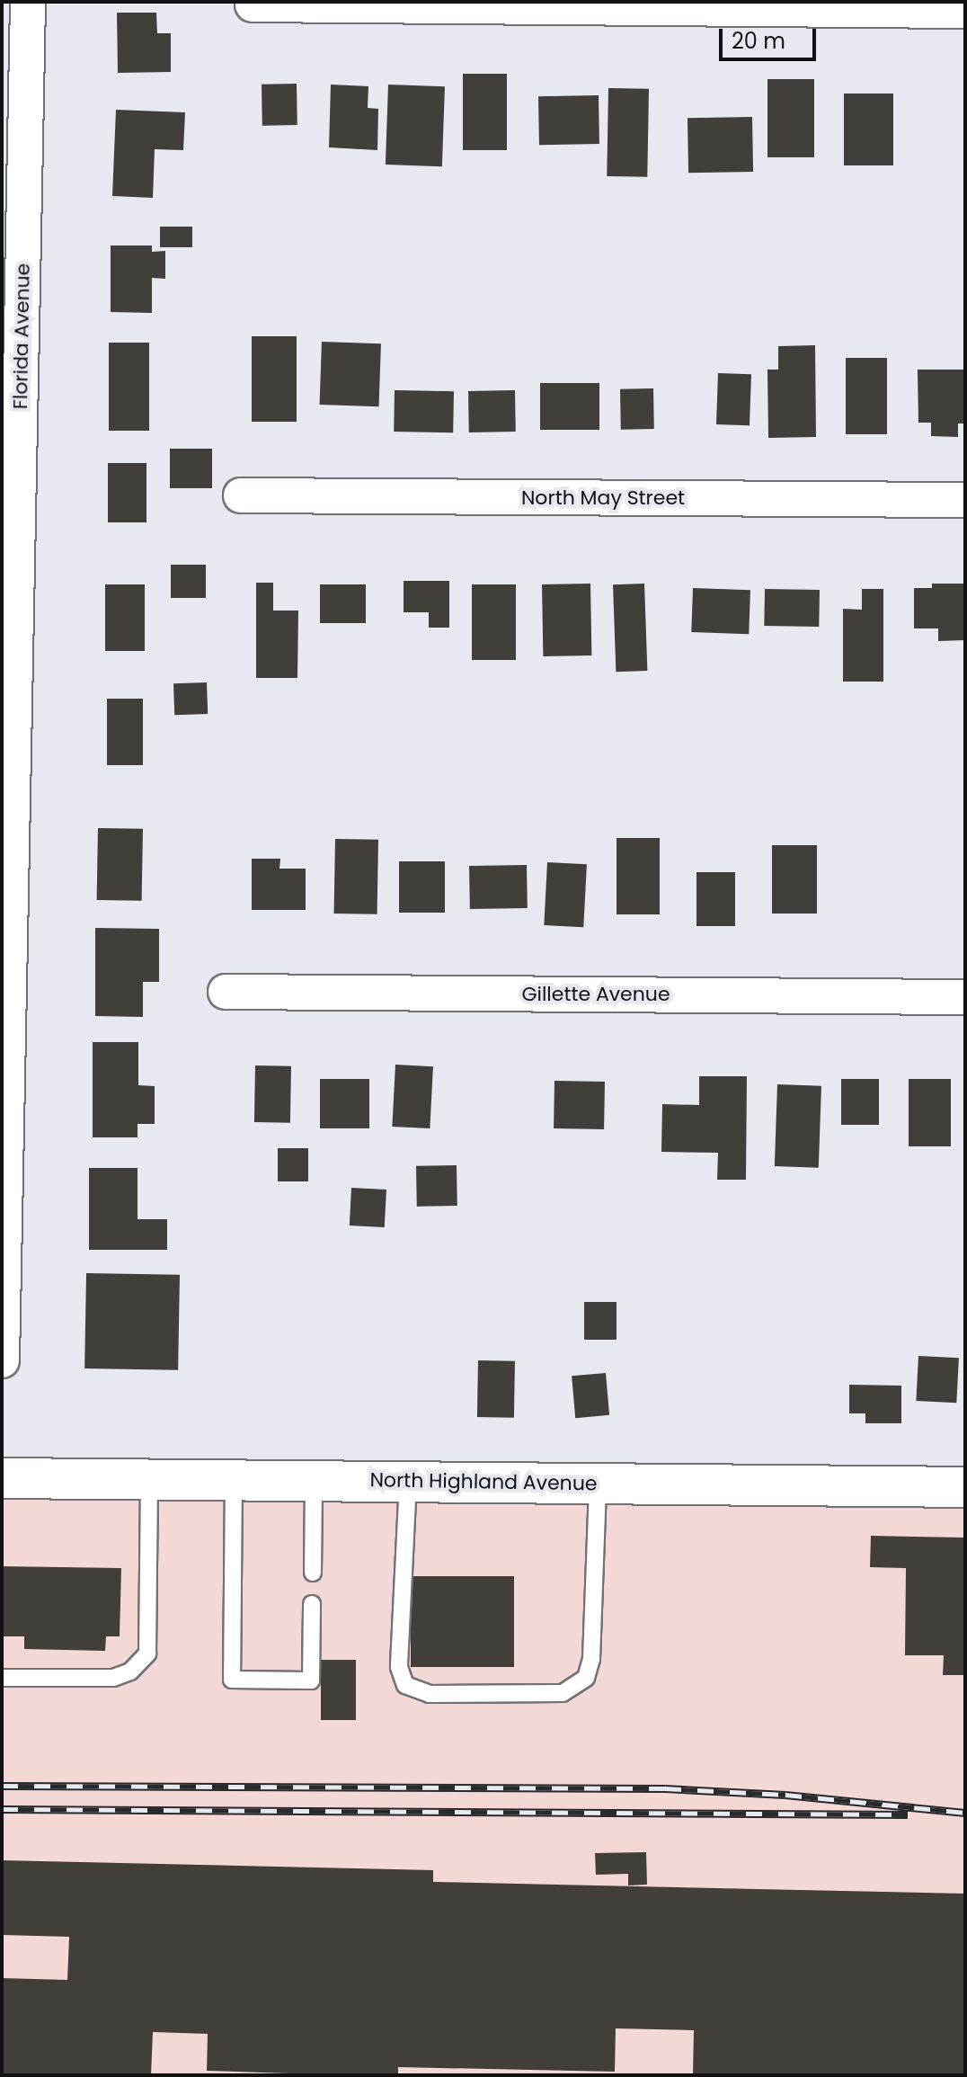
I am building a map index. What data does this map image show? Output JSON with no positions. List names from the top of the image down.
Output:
{
  "streets": {
    "street": [
      "Florida Avenue",
      "North May Street",
      "Gillette Avenue",
      "North Highland Avenue"
    ]
  },
  "scale_bar": "20 m"
}
